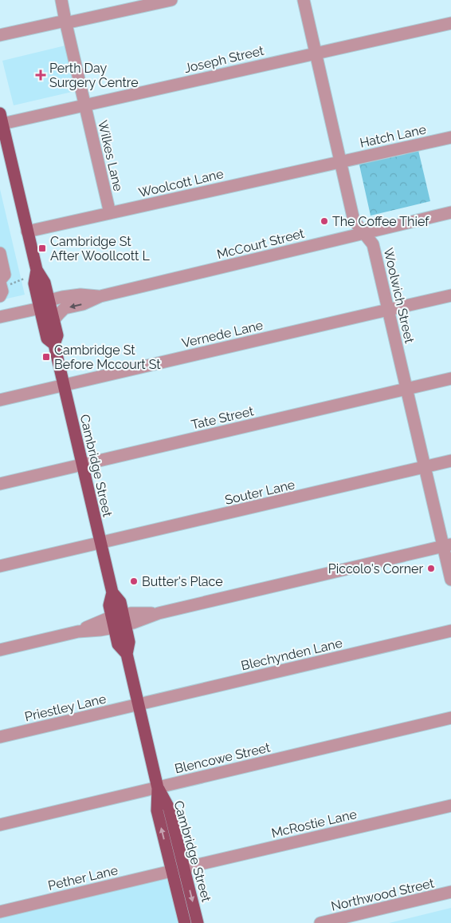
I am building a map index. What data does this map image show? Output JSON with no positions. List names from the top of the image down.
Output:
{
  "streets": {
    "main road": ["Cambridge Street"],
    "street": [
      "Joseph Street",
      "Hatch Lane",
      "Wilkes Lane",
      "Woolcott Lane",
      "McCourt Street",
      "Woolwich Street",
      "Vernede Lane",
      "Tate Street",
      "Souter Lane",
      "Blechynden Lane",
      "Priestley Lane",
      "Blencowe Street",
      "McRostie Lane",
      "Pether Lane",
      "Northwood Street"
    ]
  },
  "crossings": [
    ["Joseph Street", "Wilkes Lane"],
    ["Joseph Street", "Woolwich Street"],
    ["Joseph Street", "Cambridge Street"],
    ["Hatch Lane", "Woolcott Lane"],
    ["Hatch Lane", "Woolwich Street"],
    ["Wilkes Lane", "Woolcott Lane"],
    ["Woolcott Lane", "Woolwich Street"],
    ["Woolcott Lane", "Cambridge Street"],
    ["McCourt Street", "Woolwich Street"],
    ["McCourt Street", "Cambridge Street"],
    ["Woolwich Street", "Vernede Lane"],
    ["Woolwich Street", "Tate Street"],
    ["Woolwich Street", "Souter Lane"],
    ["Vernede Lane", "Cambridge Street"],
    ["Tate Street", "Cambridge Street"],
    ["Cambridge Street", "Souter Lane"],
    ["Cambridge Street", "Blechynden Lane"],
    ["Cambridge Street", "Priestley Lane"],
    ["Cambridge Street", "Blencowe Street"],
    ["Cambridge Street", "McRostie Lane"],
    ["Cambridge Street", "Pether Lane"],
    ["Blechynden Lane", "Priestley Lane"]
  ],
  "places": {
    "health": ["Perth Day Surgery Centre"],
    "other": ["The Coffee Thief", "Piccolo's Corner", "Butter's Place"],
    "transit": ["Cambridge St After Woollcott L", "Cambridge St Before Mccourt St"]
  }
}
